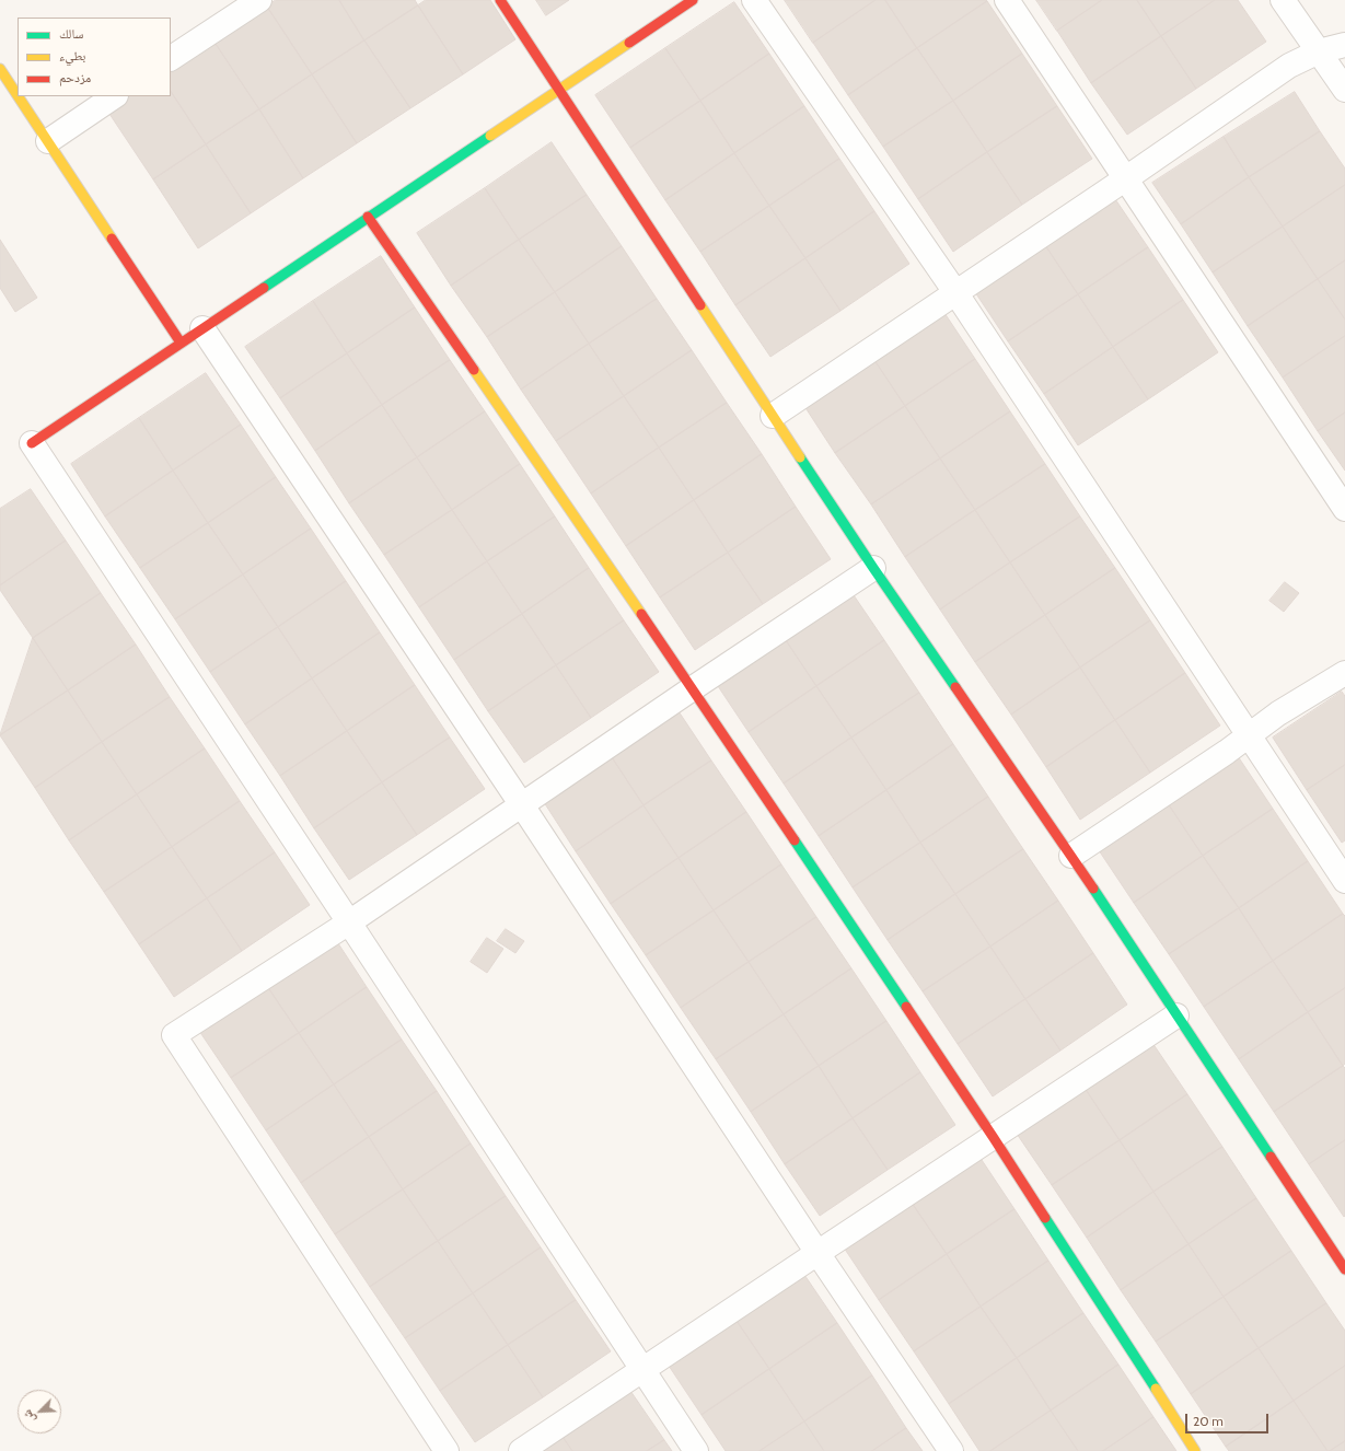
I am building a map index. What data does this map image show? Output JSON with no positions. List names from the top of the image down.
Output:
{
  "legend": ["سالك", "بطيء", "مزدحم"],
  "scale_bar": "20 m",
  "north": "bottom left"
}
